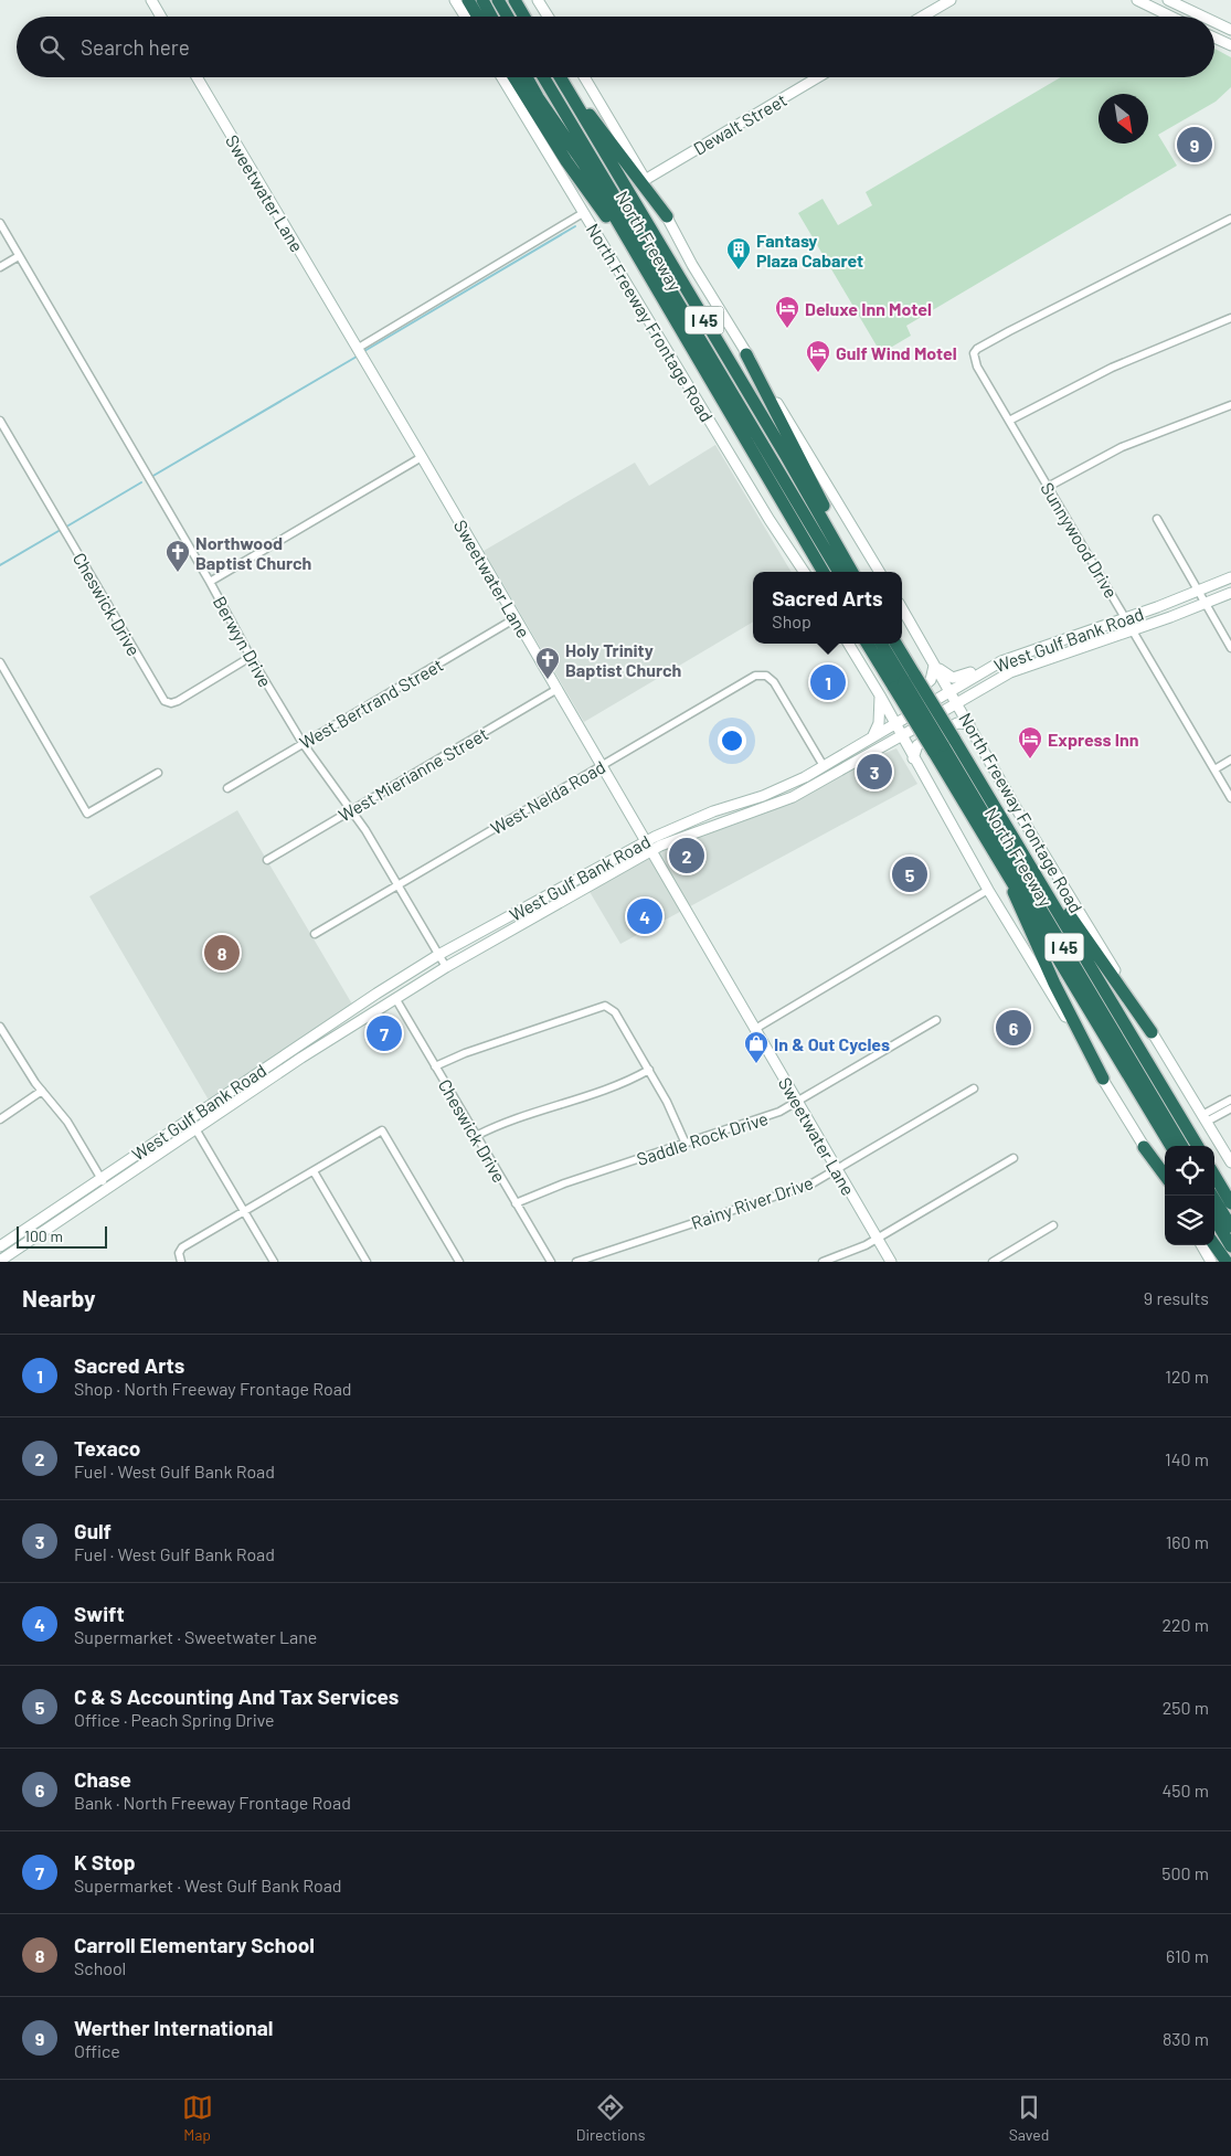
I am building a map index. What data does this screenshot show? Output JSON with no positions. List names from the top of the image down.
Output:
{
  "streets": {
    "highway": ["North Freeway", "I 45"],
    "main road": [
      "Dewalt Street",
      "Sweetwater Lane",
      "North Freeway Frontage Road",
      "West Gulf Bank Road"
    ],
    "street": [
      "Sunnywood Drive",
      "Cheswick Drive",
      "Berwyn Drive",
      "West Bertrand Street",
      "West Mierianne Street",
      "West Nelda Road",
      "Saddle Rock Drive",
      "Rainy River Drive"
    ]
  },
  "crossings": [
    ["Sweetwater Lane", "West Gulf Bank Road"],
    ["Sweetwater Lane", "West Bertrand Street"],
    ["Sweetwater Lane", "West Mierianne Street"],
    ["Sweetwater Lane", "West Nelda Road"],
    ["Sweetwater Lane", "Saddle Rock Drive"],
    ["Sweetwater Lane", "Rainy River Drive"],
    ["North Freeway Frontage Road", "West Gulf Bank Road"],
    ["Sunnywood Drive", "West Gulf Bank Road"],
    ["Cheswick Drive", "West Gulf Bank Road"],
    ["Cheswick Drive", "Berwyn Drive"],
    ["Cheswick Drive", "Saddle Rock Drive"],
    ["West Gulf Bank Road", "Berwyn Drive"],
    ["West Gulf Bank Road", "West Nelda Road"],
    ["Berwyn Drive", "West Bertrand Street"],
    ["Berwyn Drive", "West Mierianne Street"],
    ["Berwyn Drive", "West Nelda Road"]
  ],
  "places": {
    "building": ["Fantasy Plaza Cabaret"],
    "hotel": ["Deluxe Inn Motel", "Gulf Wind Motel", "Express Inn"],
    "church": ["Northwood Baptist Church", "Holy Trinity Baptist Church"],
    "shop": ["In & Out Cycles"]
  },
  "scale_bar": "100 m",
  "north": "bottom right",
  "page": {
    "search": "Search here",
    "pins": [
      "9",
      "1",
      "3",
      "2",
      "5",
      "4",
      "8",
      "6",
      "7"
    ],
    "popup": ["Sacred Arts", "Shop"],
    "scale": "100 m",
    "heading": ["Nearby", "9 results"],
    "list": [
      {
        "mark": "1",
        "name": "Sacred Arts",
        "note": "Shop · North Freeway Frontage Road",
        "value": "120 m"
      },
      {
        "mark": "2",
        "name": "Texaco",
        "note": "Fuel · West Gulf Bank Road",
        "value": "140 m"
      },
      {
        "mark": "3",
        "name": "Gulf",
        "note": "Fuel · West Gulf Bank Road",
        "value": "160 m"
      },
      {
        "mark": "4",
        "name": "Swift",
        "note": "Supermarket · Sweetwater Lane",
        "value": "220 m"
      },
      {
        "mark": "5",
        "name": "C & S Accounting And Tax Services",
        "note": "Office · Peach Spring Drive",
        "value": "250 m"
      },
      {
        "mark": "6",
        "name": "Chase",
        "note": "Bank · North Freeway Frontage Road",
        "value": "450 m"
      },
      {
        "mark": "7",
        "name": "K Stop",
        "note": "Supermarket · West Gulf Bank Road",
        "value": "500 m"
      },
      {
        "mark": "8",
        "name": "Carroll Elementary School",
        "note": "School",
        "value": "610 m"
      },
      {
        "mark": "9",
        "name": "Werther International",
        "note": "Office",
        "value": "830 m"
      }
    ],
    "nav": ["Map", "Directions", "Saved"]
  }
}
